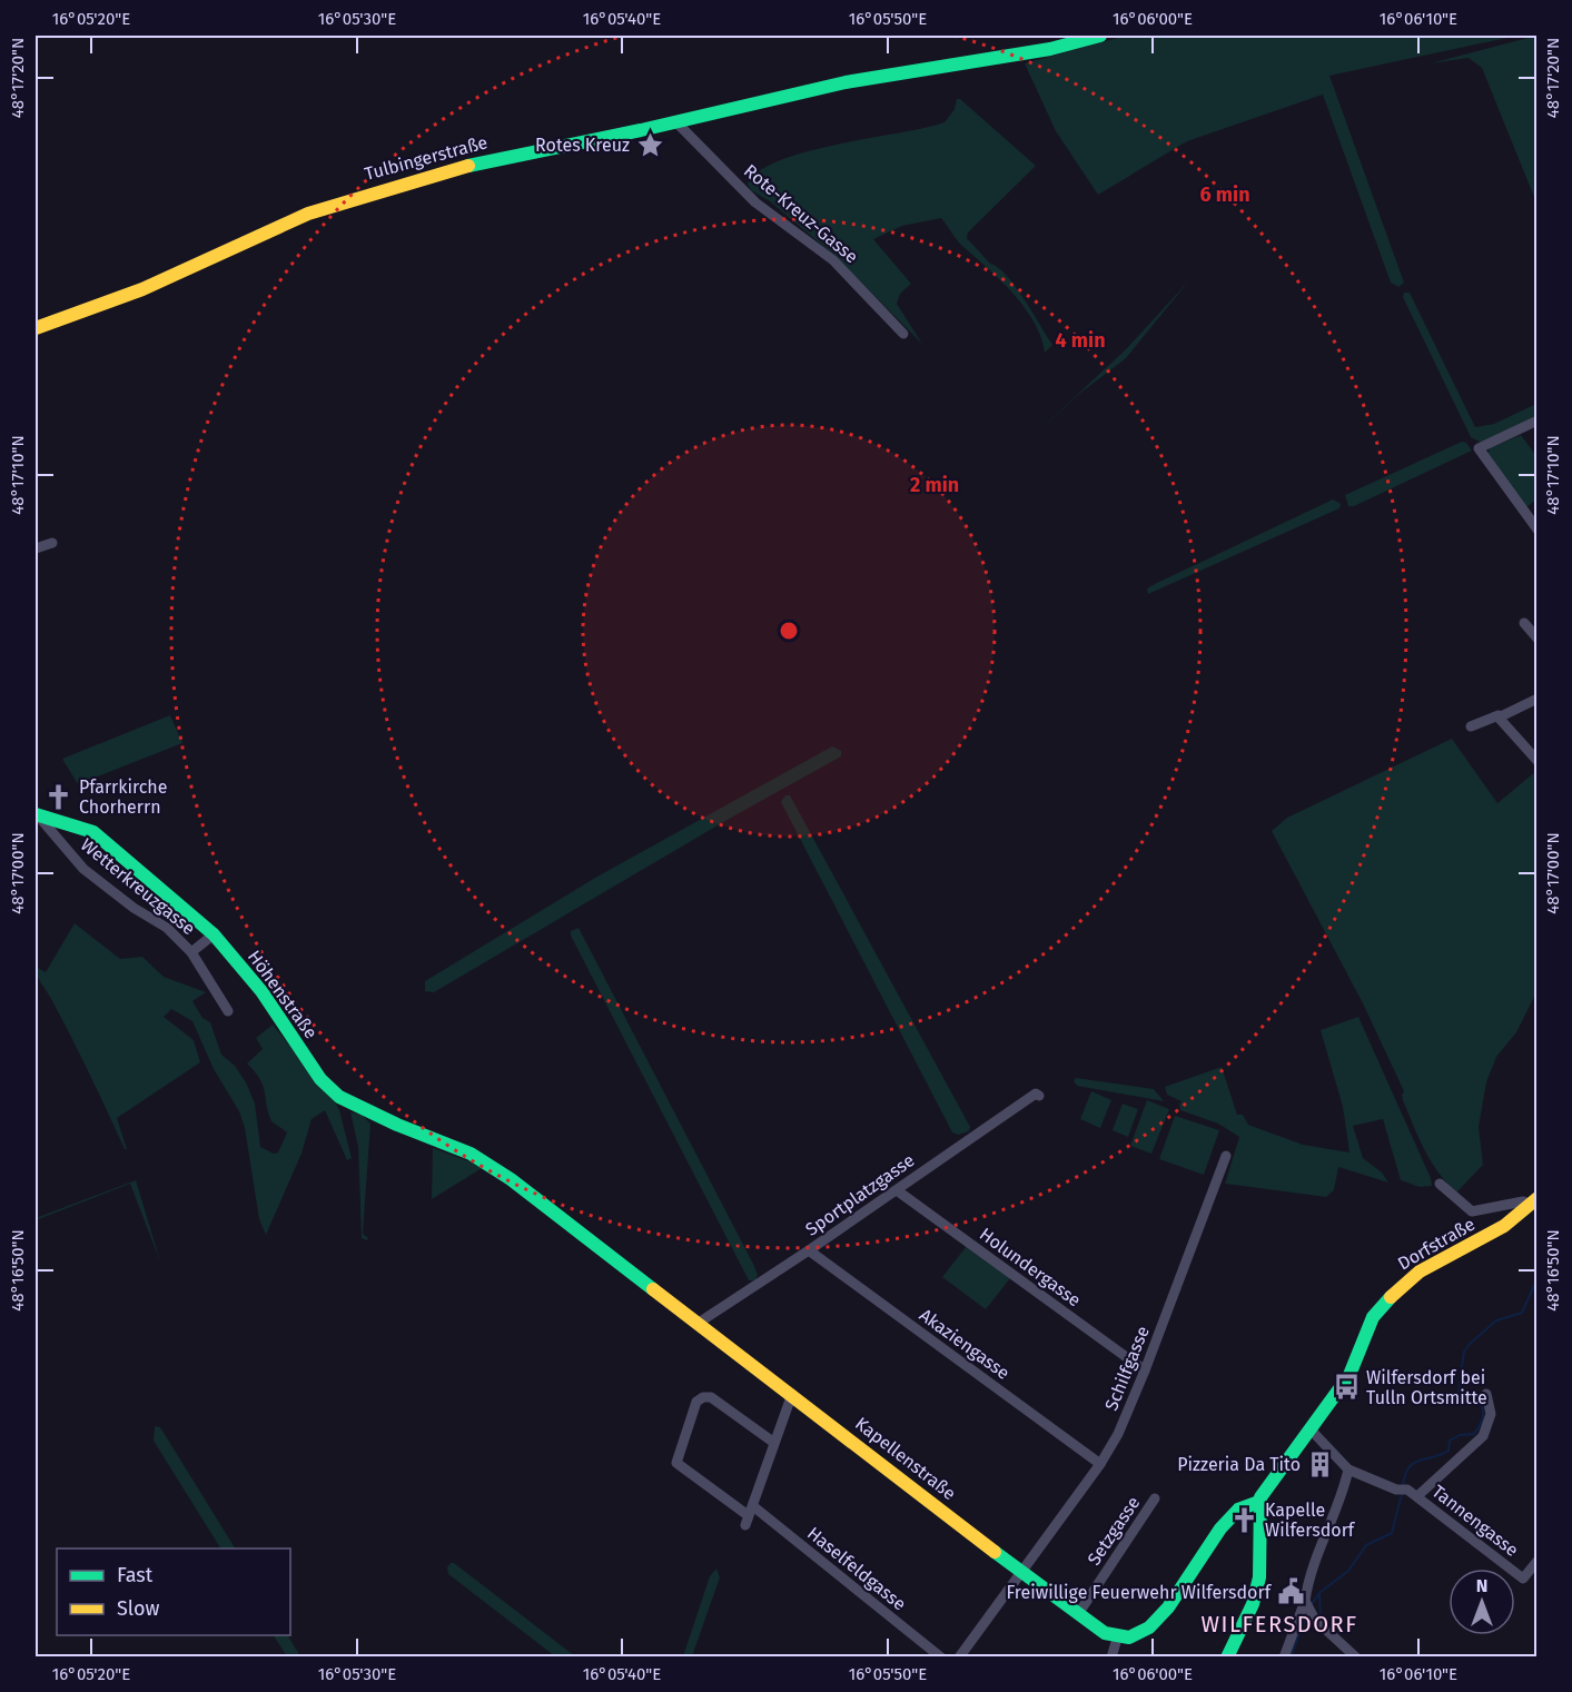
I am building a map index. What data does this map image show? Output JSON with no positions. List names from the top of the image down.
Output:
{
  "streets": {
    "street": [
      "Tulbingerstraße",
      "Rote-Kreuz-Gasse",
      "Wetterkreuzgasse",
      "Höhenstraße",
      "Sportplatzgasse",
      "Dorfstraße",
      "Holundergasse",
      "Akaziengasse",
      "Schilfgasse",
      "Kapellenstraße",
      "Tannengasse",
      "Setzgasse",
      "Haselfeldgasse"
    ]
  },
  "crossings": [
    ["Tulbingerstraße", "Rote-Kreuz-Gasse"],
    ["Wetterkreuzgasse", "Höhenstraße"],
    ["Höhenstraße", "Kapellenstraße"],
    ["Sportplatzgasse", "Holundergasse"],
    ["Sportplatzgasse", "Akaziengasse"],
    ["Sportplatzgasse", "Kapellenstraße"],
    ["Holundergasse", "Schilfgasse"],
    ["Akaziengasse", "Schilfgasse"],
    ["Schilfgasse", "Kapellenstraße"],
    ["Kapellenstraße", "Setzgasse"]
  ],
  "districts": ["WILFERSDORF"],
  "places": {
    "place": ["Rotes Kreuz"],
    "church": ["Pfarrkirche Chorherrn", "Kapelle Wilfersdorf"],
    "bus stop": ["Wilfersdorf bei Tulln Ortsmitte"],
    "building": ["Pizzeria Da Tito"],
    "public building": ["Freiwillige Feuerwehr Wilfersdorf"]
  },
  "legend": ["Fast", "Slow"],
  "north": "top",
  "coordinates": [
    "16°05'20\"E",
    "16°05'30\"E",
    "16°05'40\"E",
    "16°05'50\"E",
    "16°06'00\"E",
    "16°06'10\"E",
    "48°17'20\"N",
    "48°17'10\"N",
    "48°17'00\"N",
    "48°16'50\"N"
  ],
  "rings": ["6 min", "4 min", "2 min"]
}
